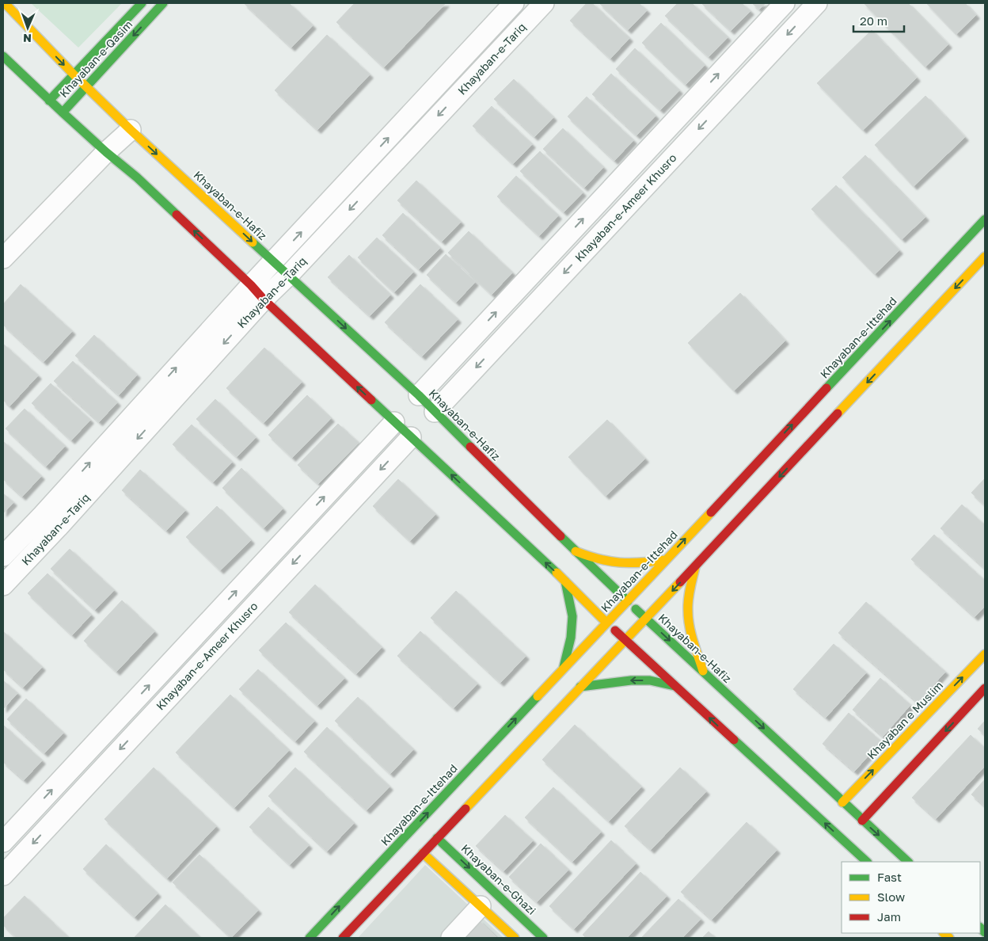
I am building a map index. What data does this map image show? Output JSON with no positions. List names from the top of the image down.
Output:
{
  "streets": {
    "main road": [
      "Khayaban-e-Qasim",
      "Khayaban-e-Hafiz",
      "Khayaban-e-Ittehad",
      "Khayaban e Muslim",
      "Khayaban-e-Ghazi"
    ],
    "street": ["Khayaban-e-Tariq", "Khayaban-e-Ameer Khusro"]
  },
  "crossings": [
    ["Khayaban-e-Qasim", "Khayaban-e-Hafiz"],
    ["Khayaban-e-Tariq", "Khayaban-e-Hafiz"],
    ["Khayaban-e-Hafiz", "Khayaban-e-Ameer Khusro"],
    ["Khayaban-e-Hafiz", "Khayaban-e-Ittehad"],
    ["Khayaban-e-Hafiz", "Khayaban e Muslim"]
  ],
  "legend": ["Fast", "Slow", "Jam"],
  "scale_bar": "20 m",
  "north": "bottom"
}
